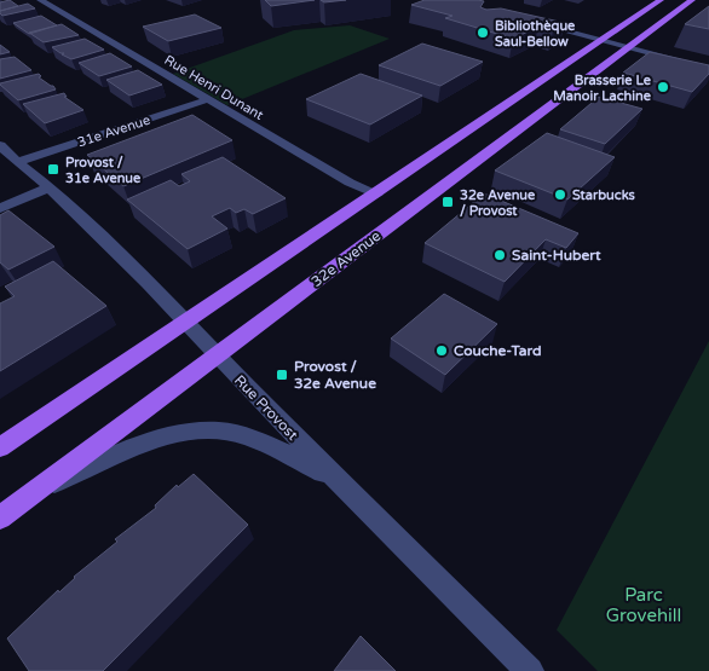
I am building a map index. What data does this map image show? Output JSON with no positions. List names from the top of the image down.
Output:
{
  "streets": {
    "main road": ["32e Avenue"],
    "street": ["Rue Henri Dunant", "31e Avenue", "Rue Provost"]
  },
  "crossings": [
    ["Rue Henri Dunant", "31e Avenue"],
    ["31e Avenue", "Rue Provost"],
    ["32e Avenue", "Rue Provost"]
  ],
  "parks": ["Parc Grovehill"],
  "places": {
    "other": [
      "Bibliothèque Saul-Bellow",
      "Brasserie Le Manoir Lachine",
      "Starbucks",
      "Saint-Hubert",
      "Couche-Tard"
    ],
    "transit": ["Provost / 31e Avenue", "32e Avenue / Provost", "Provost / 32e Avenue"]
  }
}
